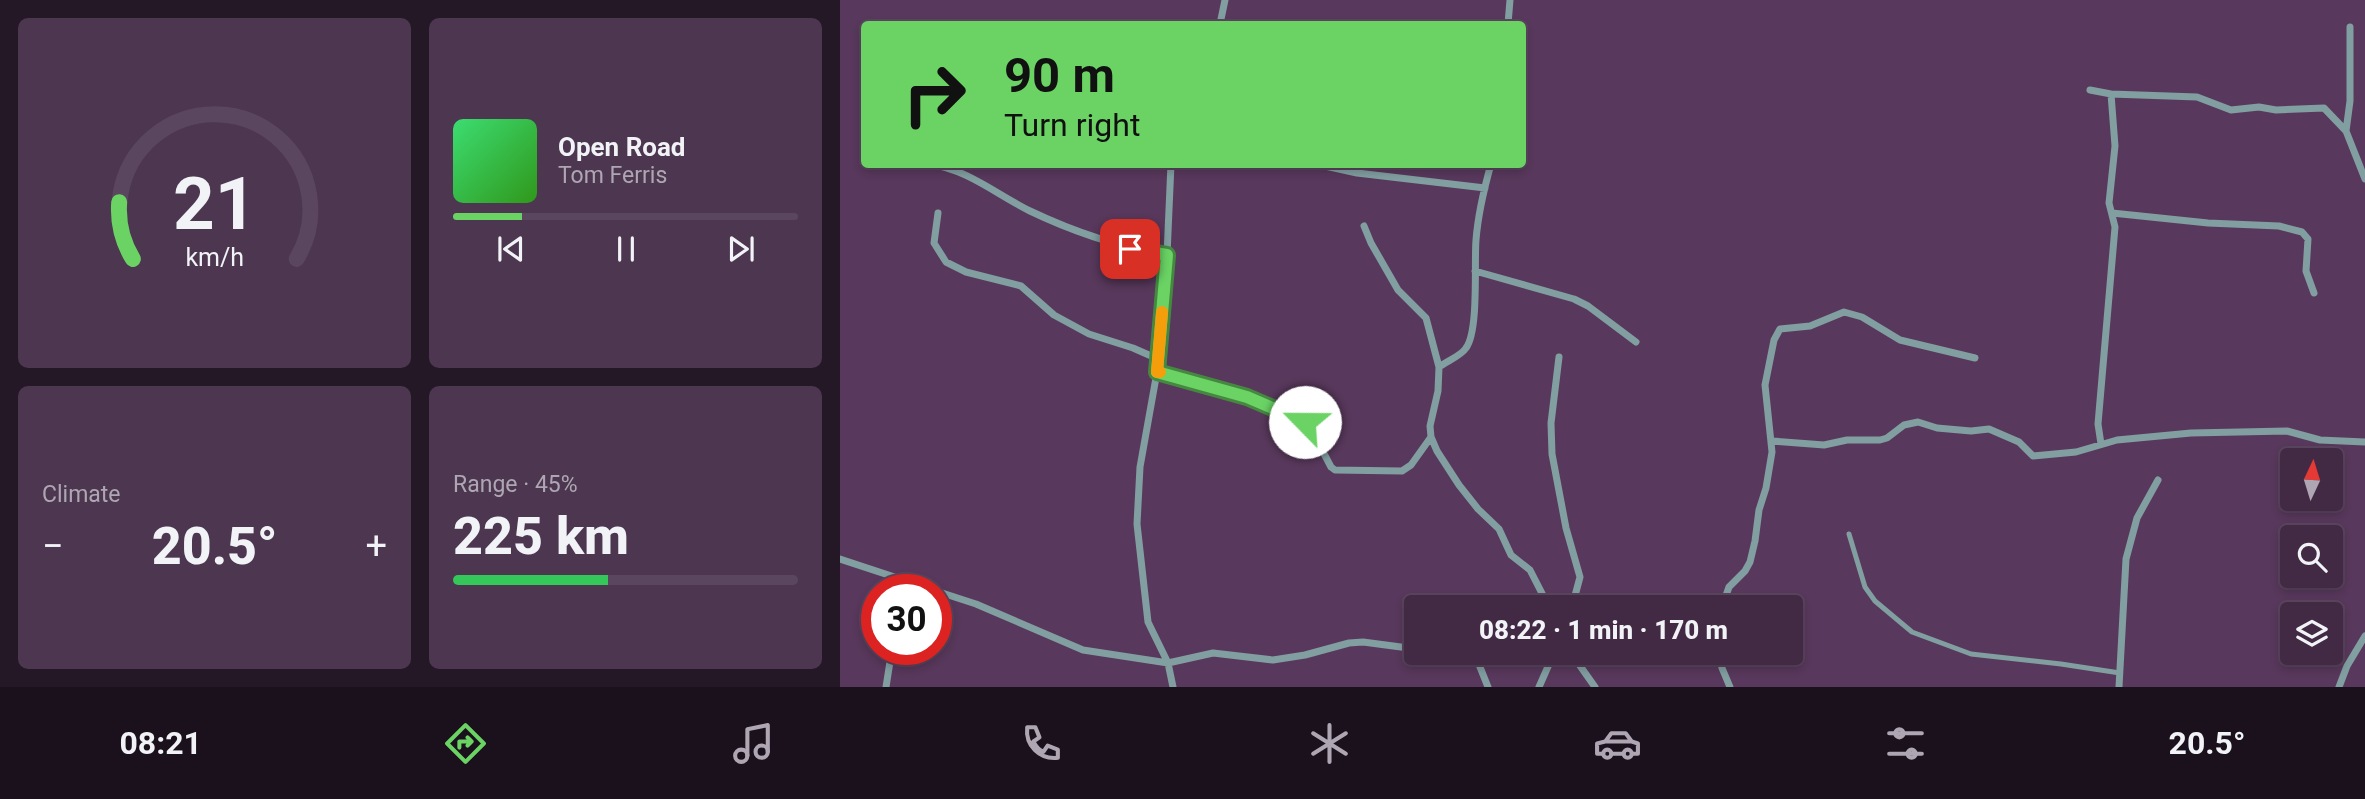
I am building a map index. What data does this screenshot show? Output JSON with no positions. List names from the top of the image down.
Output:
{
  "north": "top",
  "page": {
    "turn": ["90 m", "Turn right"],
    "song": ["Open Road", "Tom Ferris"],
    "tile": [
      "Climate",
      ["Range · 45%", "225 km"]
    ],
    "heat": ["−", "20.5°", "+"],
    "limit": "30",
    "trip": "08:22 · 1 min · 170 m",
    "tabs": ["08:21", "20.5°"],
    "gauge": ["21", "km/h"]
  }
}
